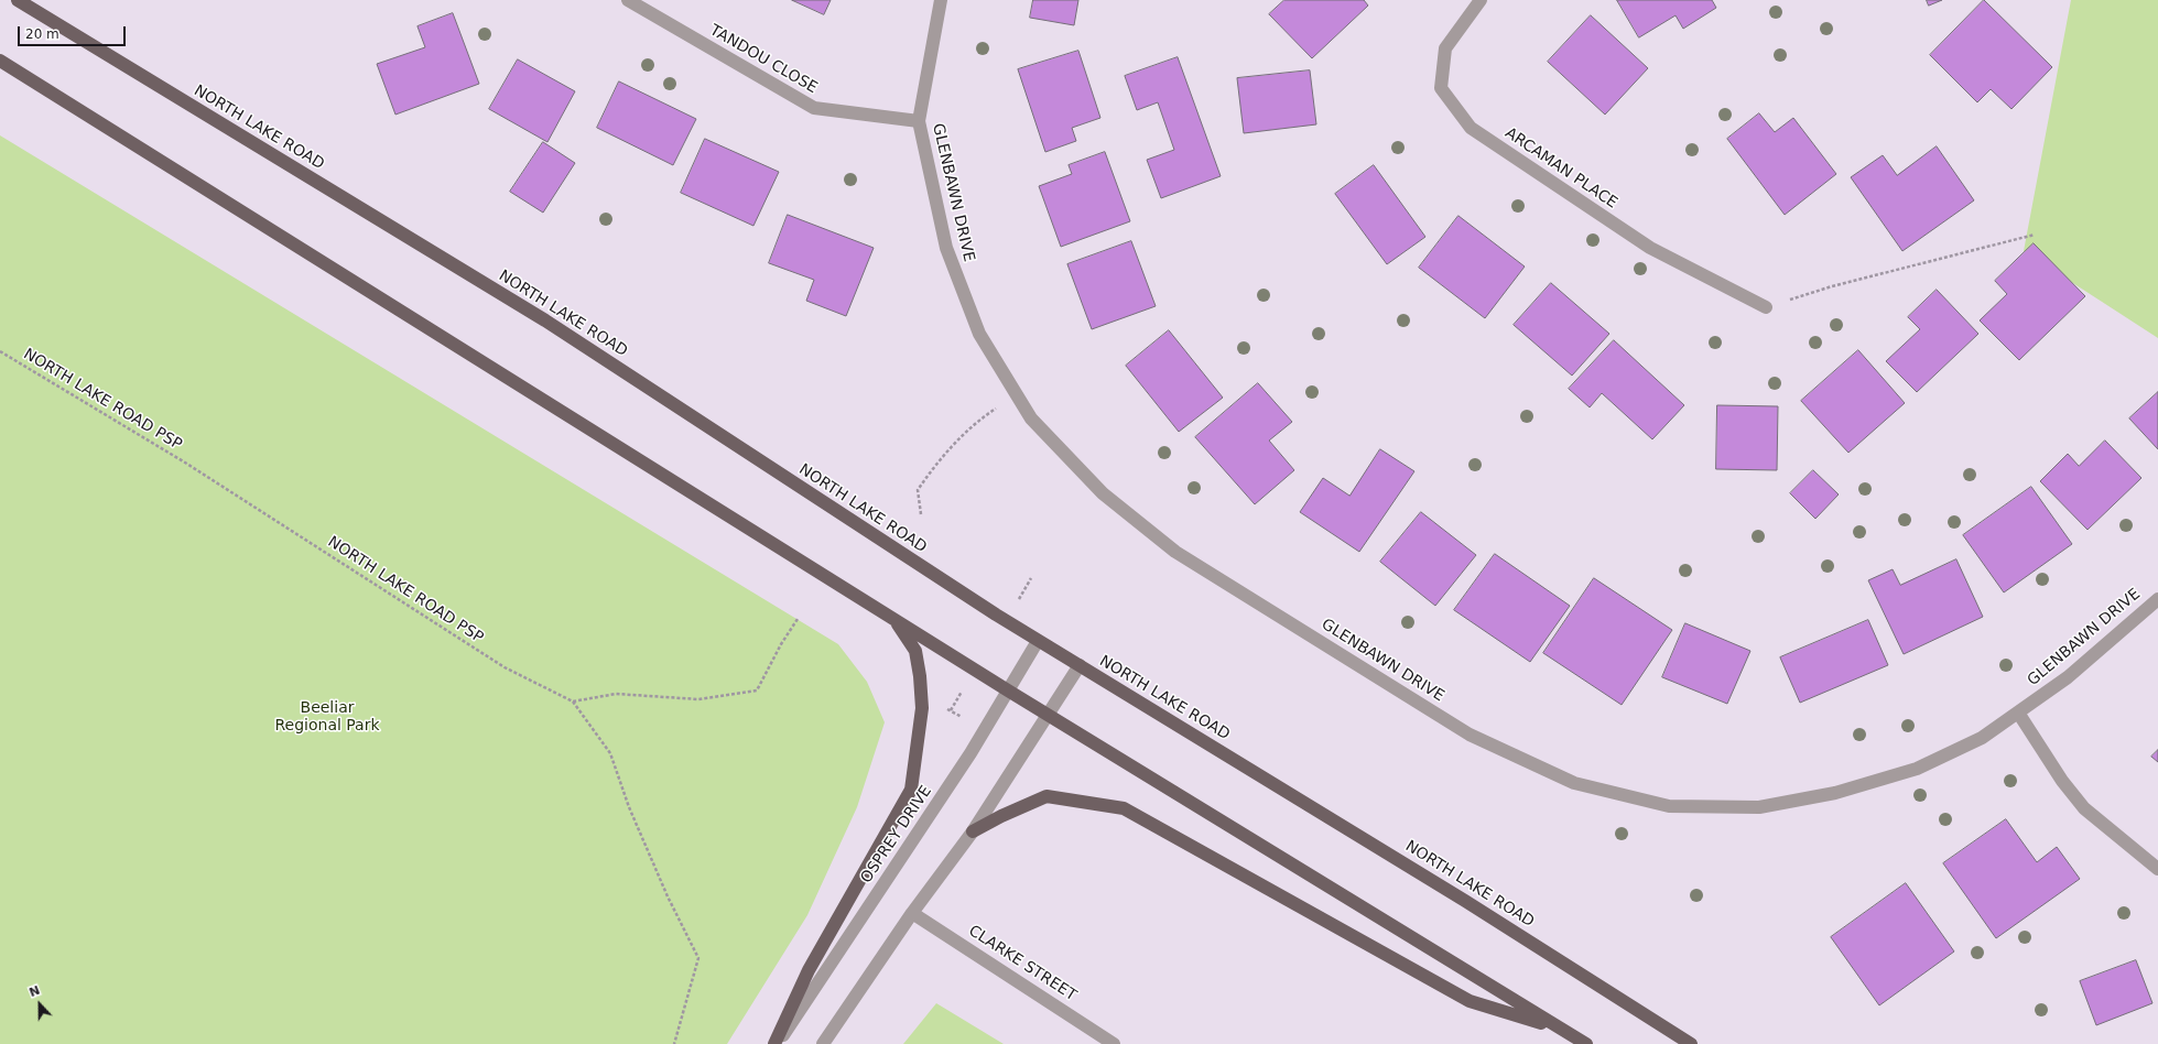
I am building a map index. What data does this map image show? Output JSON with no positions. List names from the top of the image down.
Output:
{
  "streets": {
    "main road": ["NORTH LAKE ROAD"],
    "street": [
      "TANDOU CLOSE",
      "ARCAMAN PLACE",
      "GLENBAWN DRIVE",
      "OSPREY DRIVE",
      "CLARKE STREET"
    ],
    "path": ["NORTH LAKE ROAD PSP"]
  },
  "crossings": [
    ["TANDOU CLOSE", "GLENBAWN DRIVE"],
    ["NORTH LAKE ROAD", "OSPREY DRIVE"]
  ],
  "parks": ["Beeliar Regional Park"],
  "scale_bar": "20 m",
  "north": "top"
}
